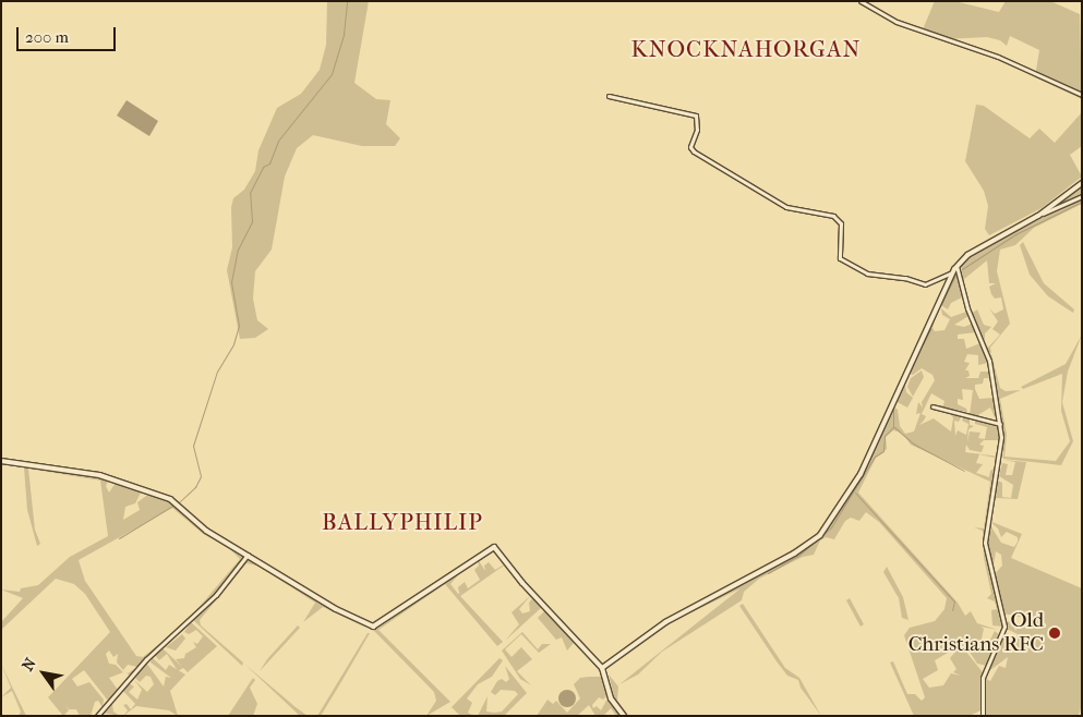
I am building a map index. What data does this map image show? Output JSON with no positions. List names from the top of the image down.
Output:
{
  "districts": ["KNOCKNAHORGAN", "BALLYPHILIP"],
  "places": ["Old Christians RFC"],
  "scale_bar": "200 m",
  "north": "top left"
}
